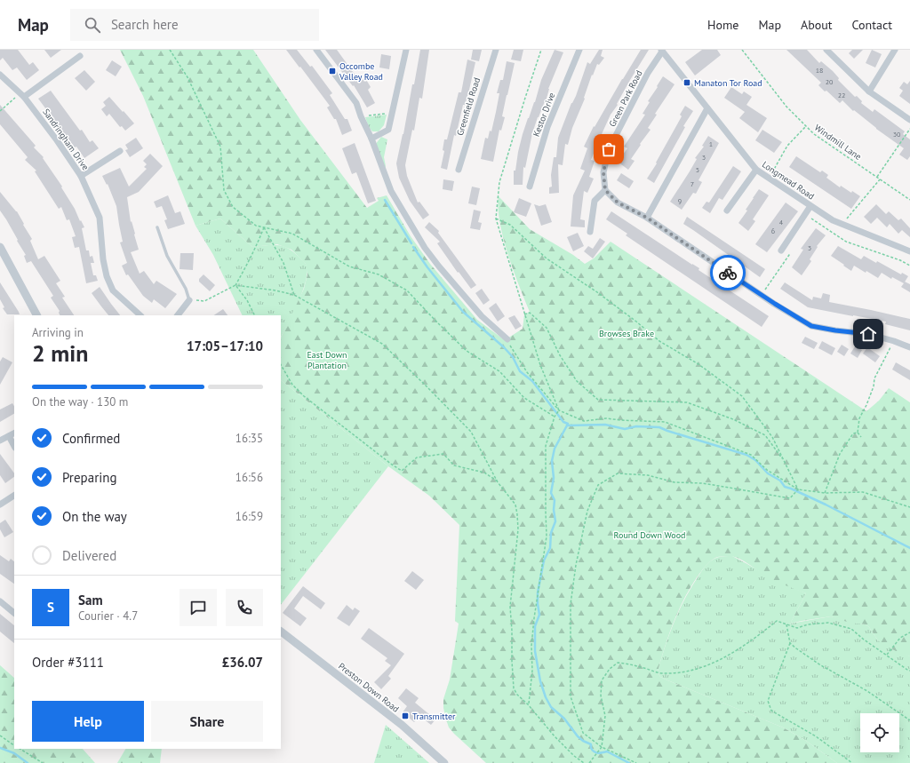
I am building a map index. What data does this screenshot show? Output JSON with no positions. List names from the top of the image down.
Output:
{
  "streets": {
    "street": [
      "Green Park Road",
      "Greenfield Road",
      "Kestor Drive",
      "Sandringham Drive",
      "Longmead Road",
      "Preston Down Road"
    ],
    "path": ["Windmill Lane"]
  },
  "crossings": [
    ["Green Park Road", "Longmead Road"]
  ],
  "parks": ["Browses Brake", "East Down Plantation", "Round Down Wood"],
  "places": {
    "transit": ["Occombe Valley Road", "Manaton Tor Road", "Transmitter"]
  },
  "house_numbers": [
    "18",
    "20",
    "22",
    "30",
    "1",
    "3",
    "5",
    "7",
    "9",
    "4",
    "6",
    "3"
  ],
  "page": {
    "header": "Map",
    "search": "Search here",
    "nav": [
      "Home",
      "Map",
      "About",
      "Contact"
    ],
    "heading": ["2 min", "Arriving in", "17:05–17:10"],
    "panel": [
      "Sam",
      "Courier · 4.7",
      "Order #3111",
      "£36.07"
    ],
    "bar": "On the way · 130 m",
    "list": [
      ["Confirmed", "16:35"],
      ["Preparing", "16:56"],
      ["On the way", "16:59"],
      "Delivered"
    ],
    "round": "S",
    "buttons": ["Help", "Share"]
  }
}
